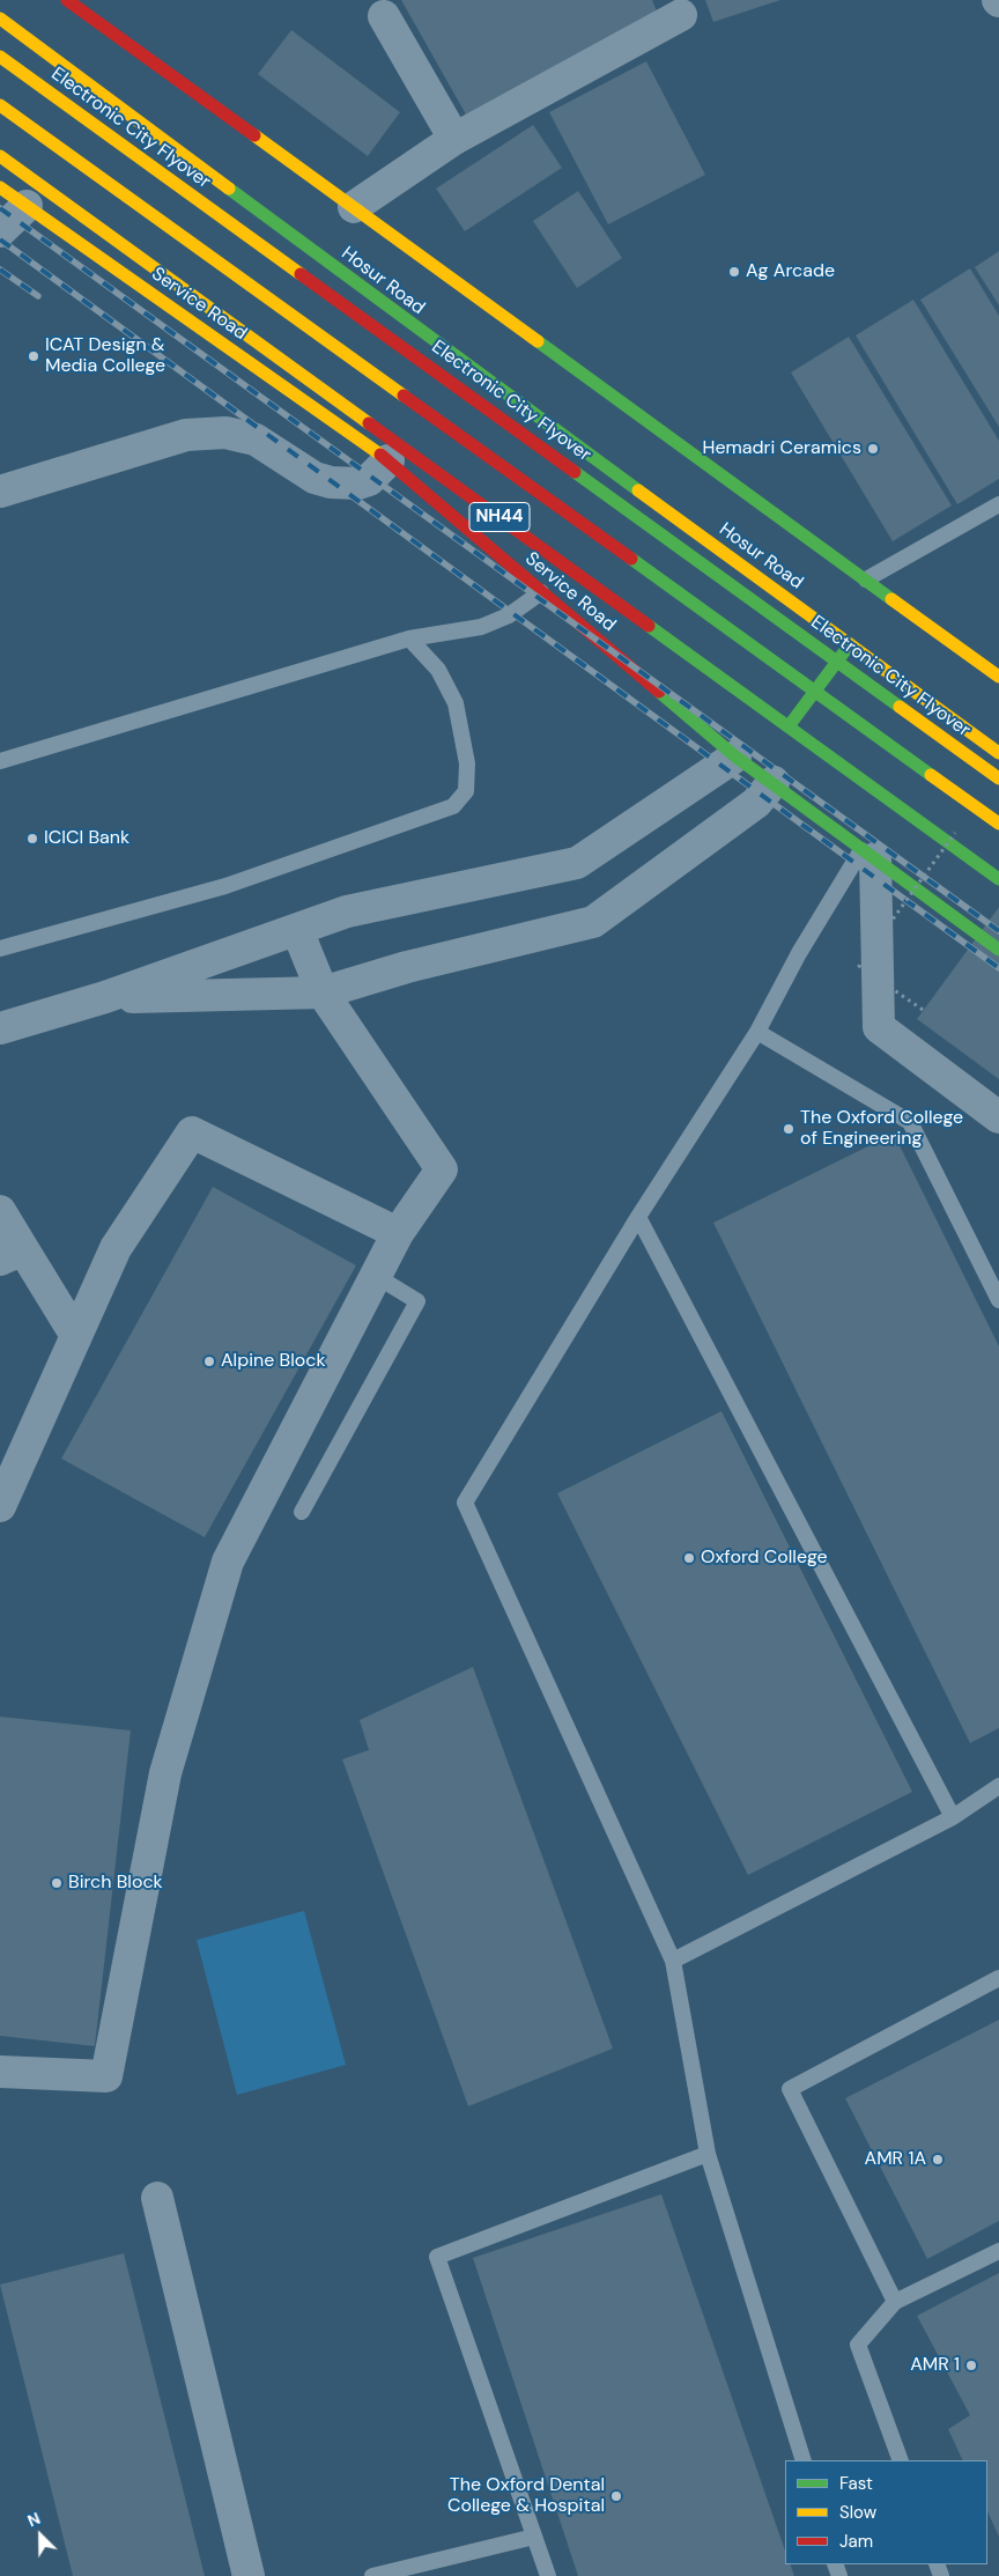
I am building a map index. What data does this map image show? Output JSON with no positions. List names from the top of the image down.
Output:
{
  "streets": {
    "main road": [
      "Electronic City Flyover",
      "Hosur Road",
      "Service Road",
      "NH44"
    ]
  },
  "places": [
    "Ag Arcade",
    "ICAT Design & Media College",
    "Hemadri Ceramics",
    "ICICI Bank",
    "The Oxford College of Engineering",
    "Alpine Block",
    "Oxford College",
    "Birch Block",
    "AMR 1A",
    "AMR 1",
    "The Oxford Dental College & Hospital"
  ],
  "legend": ["Fast", "Slow", "Jam"],
  "north": "top left"
}
